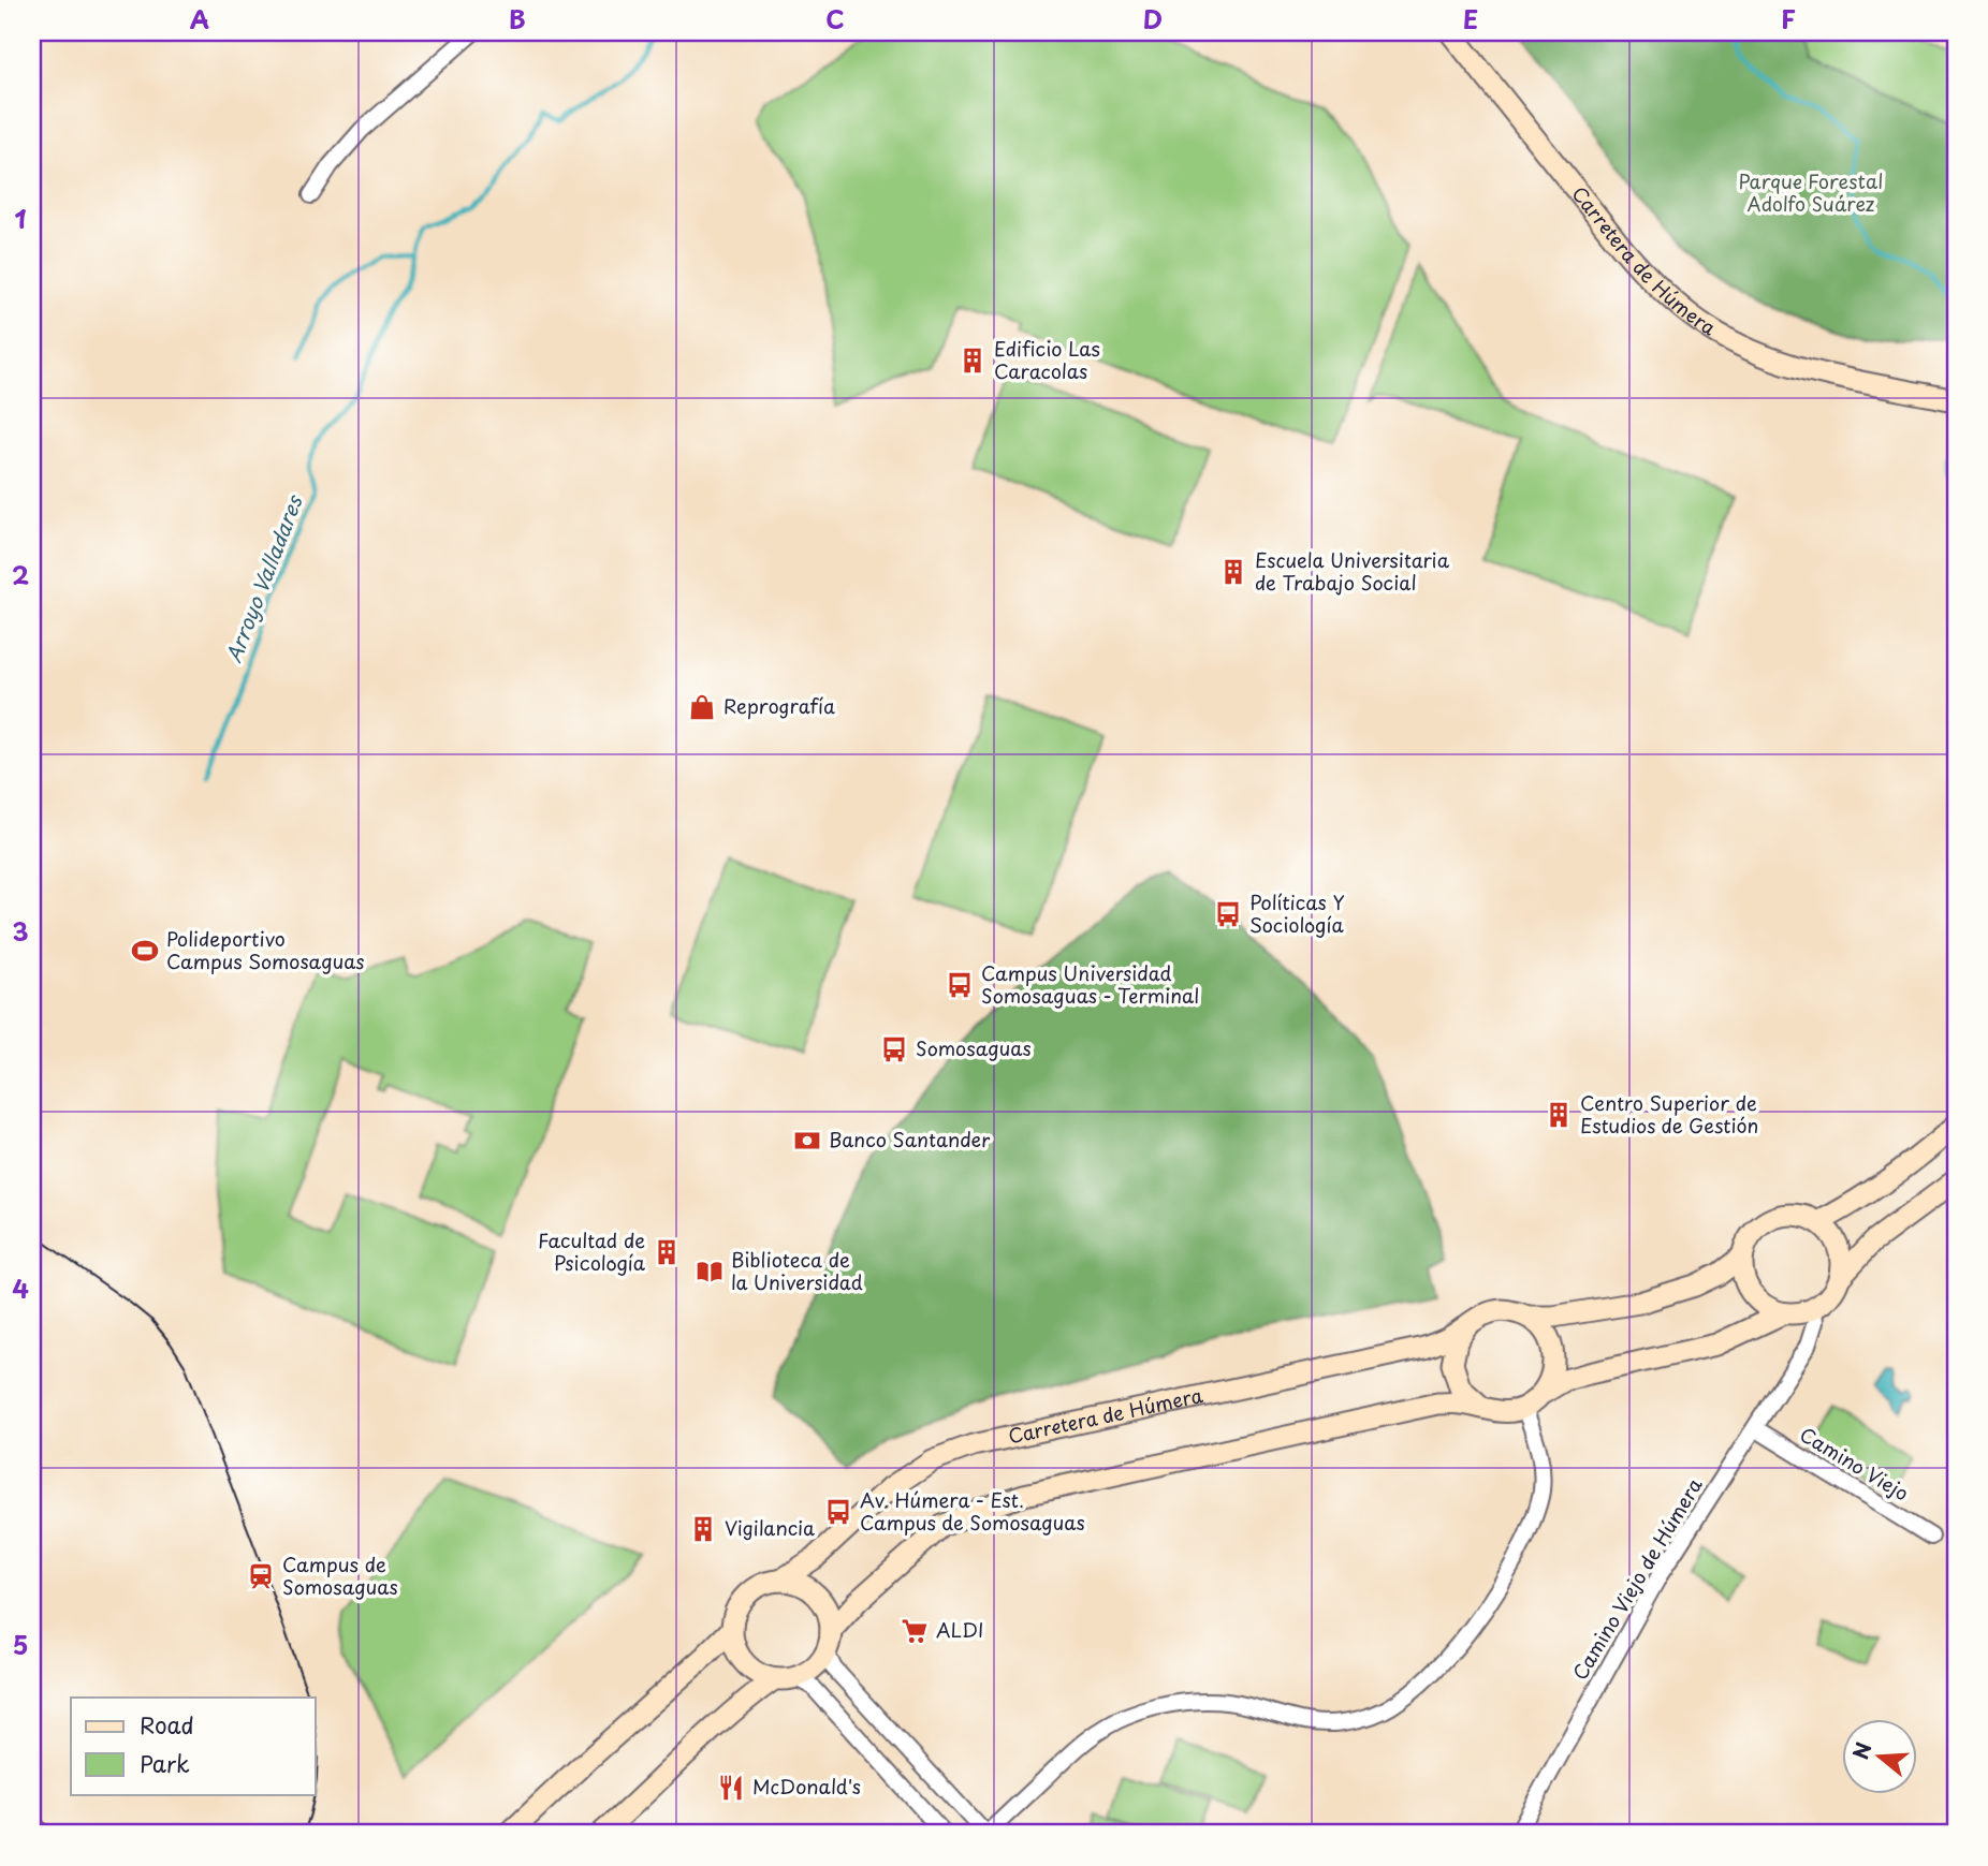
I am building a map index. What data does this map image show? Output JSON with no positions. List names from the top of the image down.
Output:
{
  "streets": {
    "street": ["Carretera de Húmera", "Camino Viejo", "Camino Viejo de Húmera"]
  },
  "crossings": [
    ["Camino Viejo", "Camino Viejo de Húmera"]
  ],
  "water": ["Arroyo Valladares"],
  "parks": ["Parque Forestal Adolfo Suárez"],
  "places": {
    "building": [
      "Edificio Las Caracolas",
      "Escuela Universitaria de Trabajo Social",
      "Centro Superior de Estudios de Gestión",
      "Facultad de Psicología",
      "Vigilancia"
    ],
    "shop": ["Reprografía"],
    "bus stop": [
      "Políticas Y Sociología",
      "Campus Universidad Somosaguas - Terminal",
      "Somosaguas",
      "Av. Húmera - Est. Campus de Somosaguas"
    ],
    "sports": ["Polideportivo Campus Somosaguas"],
    "bank": ["Banco Santander"],
    "library": ["Biblioteca de la Universidad"],
    "station": ["Campus de Somosaguas"],
    "supermarket": ["ALDI"],
    "restaurant": ["McDonald's"]
  },
  "legend": ["Road", "Park"],
  "north": "left",
  "grid": {
    "columns": [
      "A",
      "B",
      "C",
      "D",
      "E",
      "F"
    ],
    "rows": [
      "1",
      "2",
      "3",
      "4",
      "5"
    ]
  }
}
